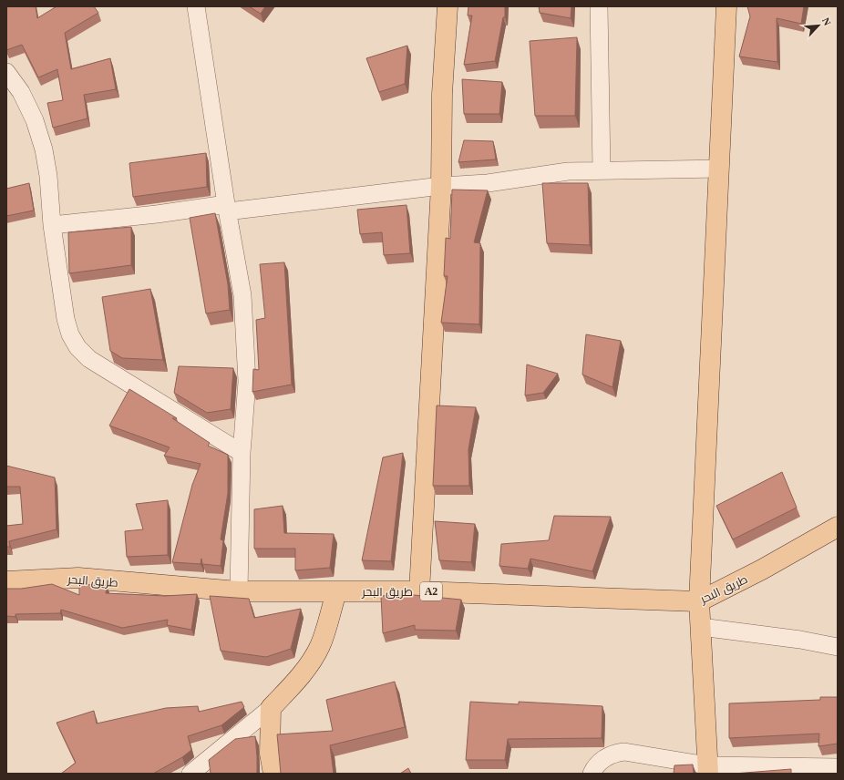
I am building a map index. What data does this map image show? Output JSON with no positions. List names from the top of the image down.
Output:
{
  "streets": {
    "main road": ["طريق البحر", "A2"]
  },
  "north": "top right"
}
